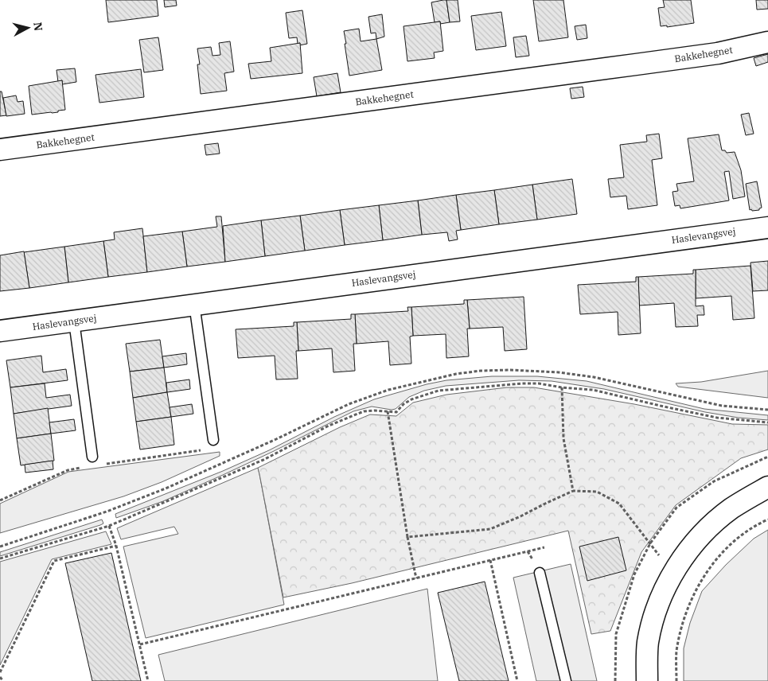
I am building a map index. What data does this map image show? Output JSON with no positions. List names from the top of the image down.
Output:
{
  "streets": {
    "street": ["Bakkehegnet", "Haslevangsvej"]
  },
  "north": "right"
}
